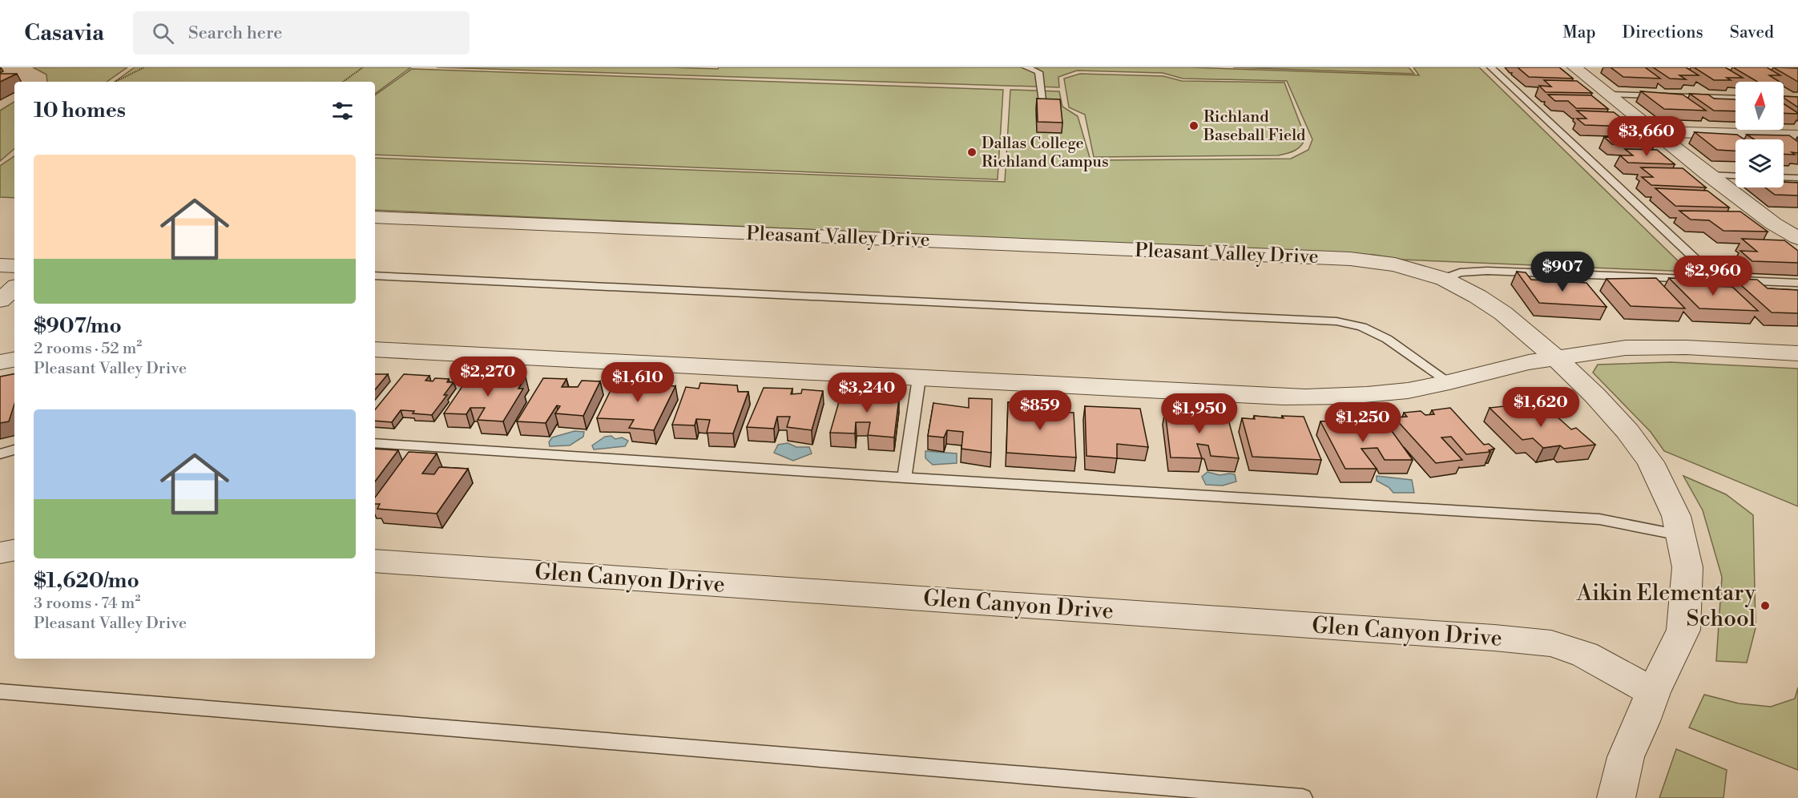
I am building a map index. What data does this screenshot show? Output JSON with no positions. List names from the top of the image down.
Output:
{
  "streets": {
    "street": ["Pleasant Valley Drive", "Glen Canyon Drive"]
  },
  "crossings": [
    ["Pleasant Valley Drive", "Glen Canyon Drive"]
  ],
  "places": ["Richland Baseball Field", "Dallas College Richland Campus", "Aikin Elementary School"],
  "north": "top",
  "page": {
    "header": "Casavia",
    "search": "Search here",
    "nav": ["Map", "Directions", "Saved"],
    "heading": "10 homes",
    "price": [
      "$3,660",
      "$907",
      "$2,960",
      "$2,270",
      "$1,610",
      "$3,240",
      "$1,620",
      "$859",
      "$1,950",
      "$1,250"
    ],
    "list": [
      {
        "name": "$907/mo",
        "note": "2 rooms · 52 m² · Pleasant Valley Drive"
      },
      {
        "name": "$1,620/mo",
        "note": "3 rooms · 74 m² · Pleasant Valley Drive"
      }
    ]
  }
}
